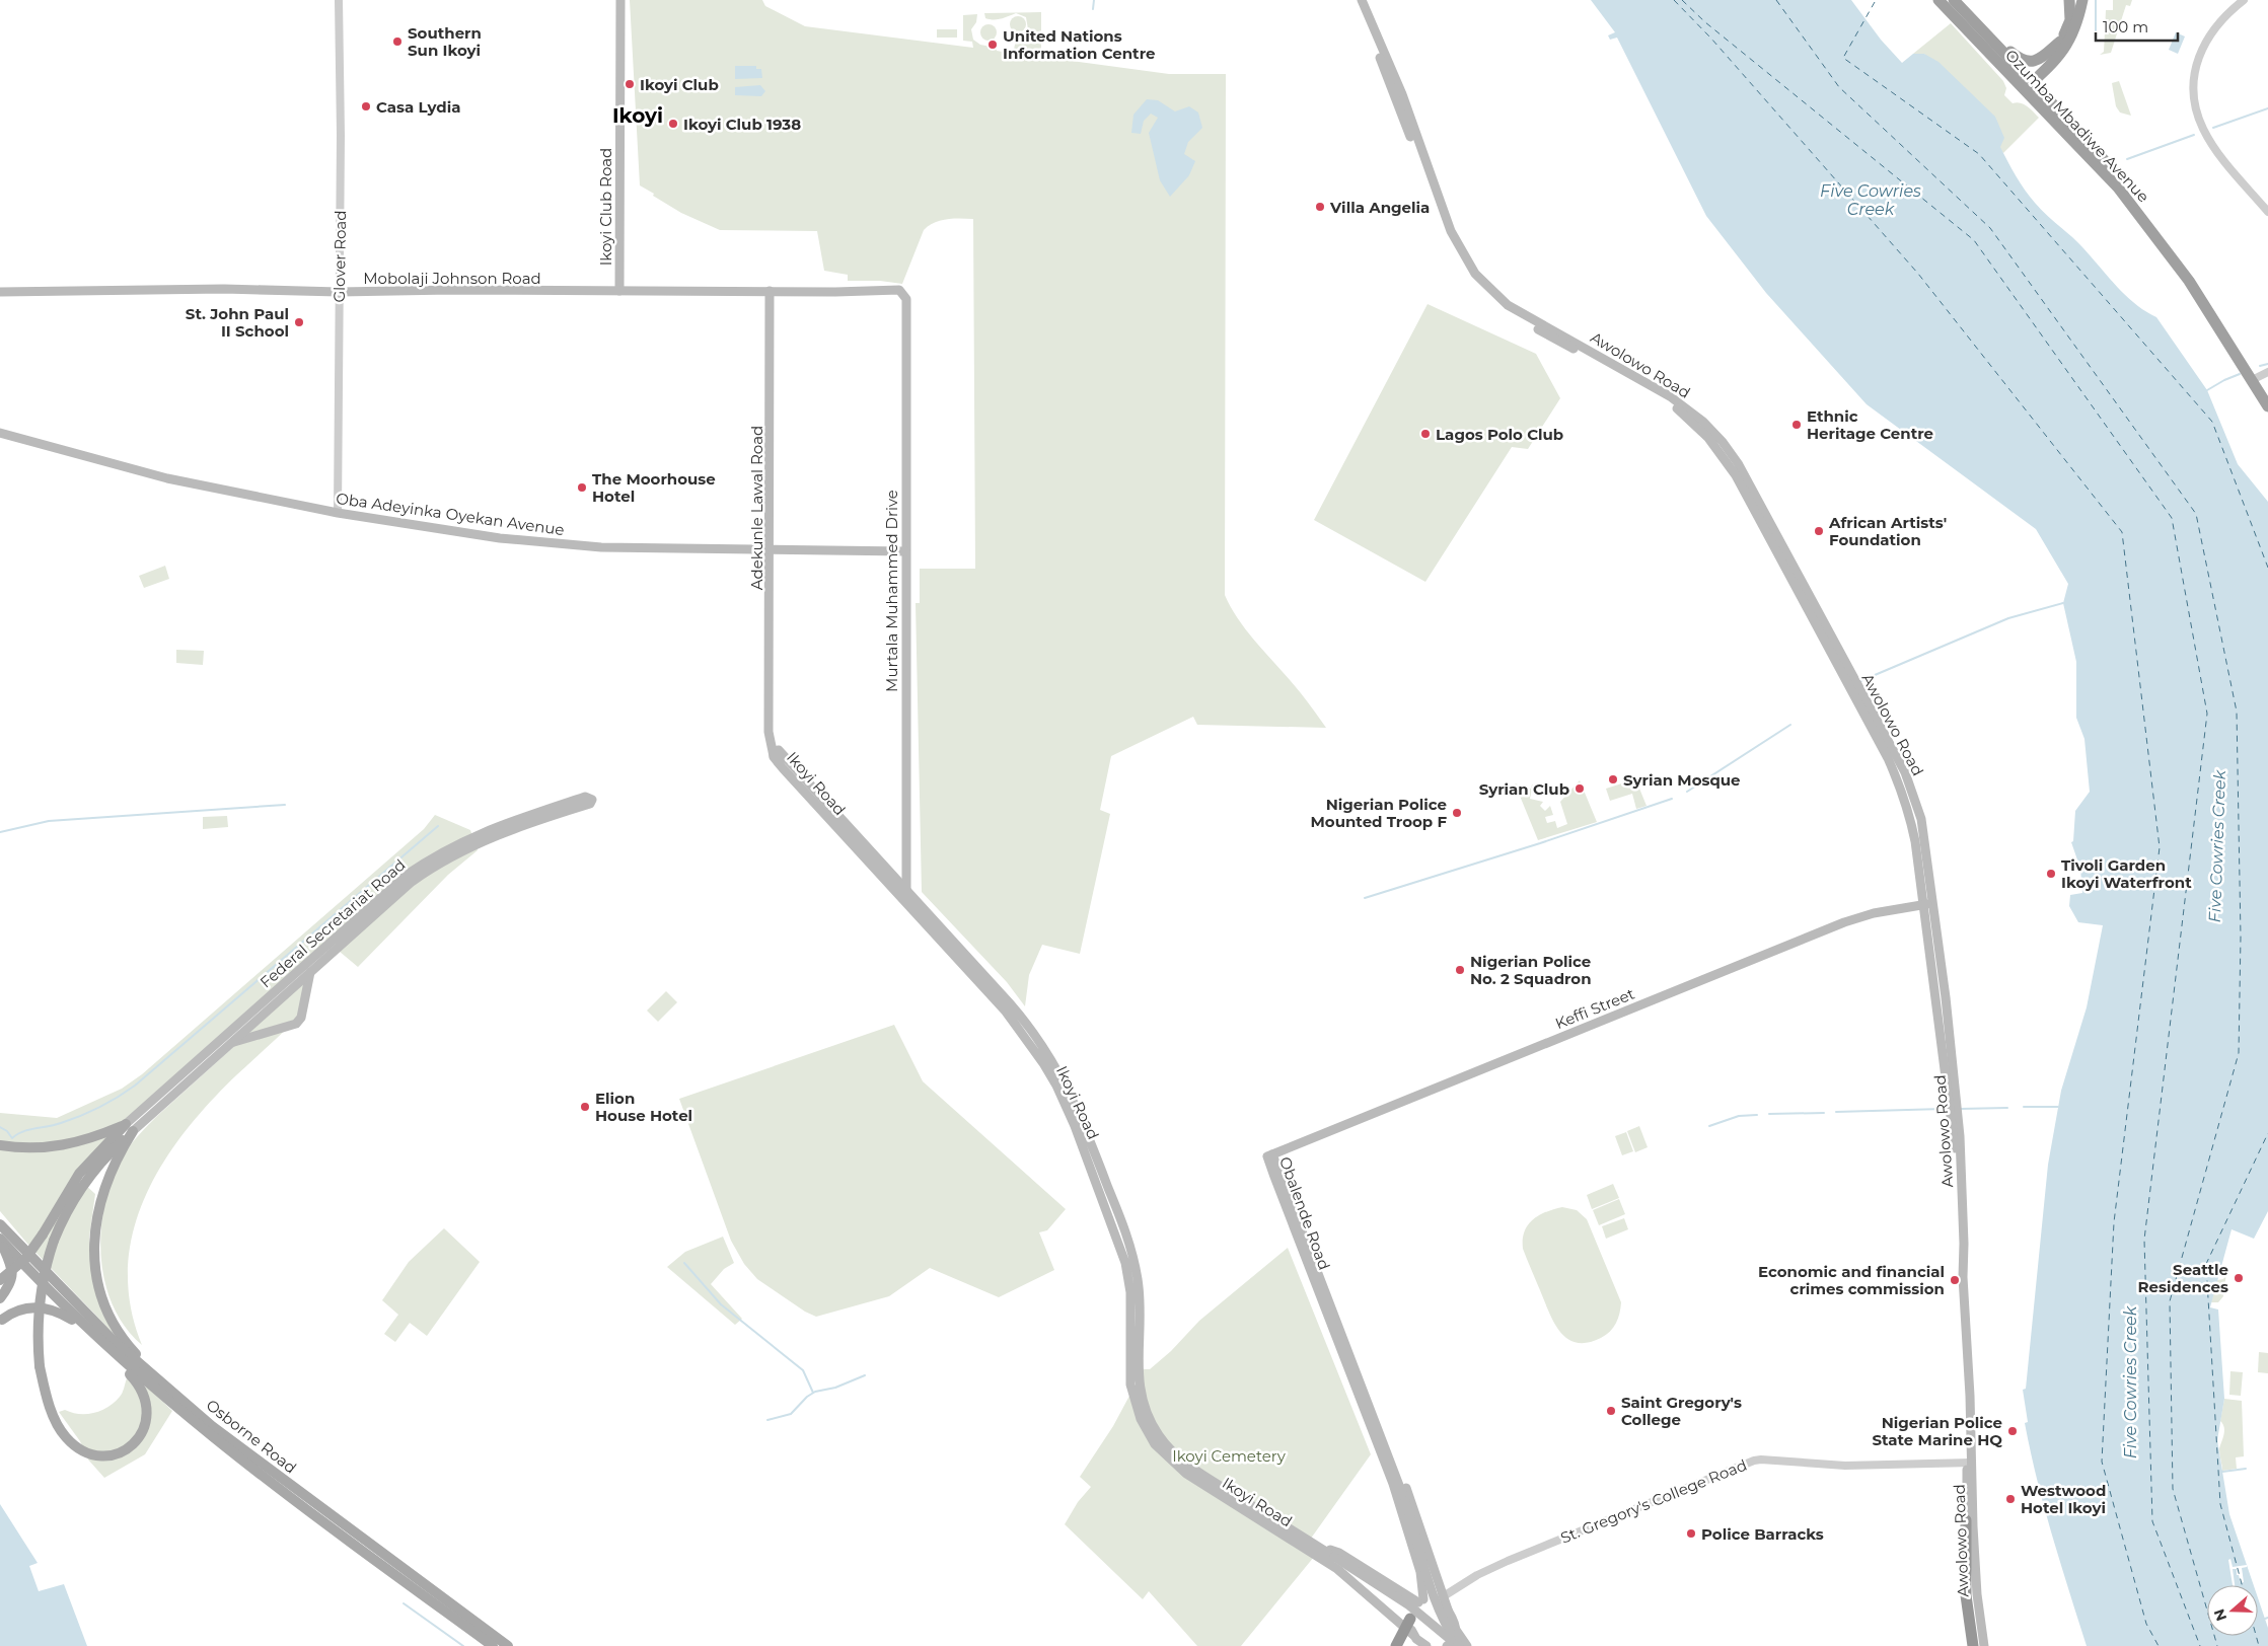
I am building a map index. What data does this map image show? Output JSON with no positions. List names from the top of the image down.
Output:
{
  "streets": {
    "highway": ["Ozumba Mbadiwe Avenue"],
    "main road": [
      "Ikoyi Club Road",
      "Mobolaji Johnson Road",
      "Awolowo Road",
      "Adekunle Lawal Road",
      "Oba Adeyinka Oyekan Avenue",
      "Murtala Muhammed Drive",
      "Ikoyi Road",
      "Federal Secretariat Road",
      "Keffi Street",
      "Obalende Road",
      "Osborne Road"
    ],
    "street": ["Glover Road", "St. Gregory's College Road"]
  },
  "crossings": [
    ["Ikoyi Club Road", "Mobolaji Johnson Road"],
    ["Glover Road", "Mobolaji Johnson Road"],
    ["Glover Road", "Oba Adeyinka Oyekan Avenue"],
    ["Mobolaji Johnson Road", "Adekunle Lawal Road"],
    ["Mobolaji Johnson Road", "Murtala Muhammed Drive"],
    ["Awolowo Road", "Keffi Street"],
    ["Awolowo Road", "St. Gregory's College Road"],
    ["Adekunle Lawal Road", "Oba Adeyinka Oyekan Avenue"],
    ["Adekunle Lawal Road", "Ikoyi Road"],
    ["Oba Adeyinka Oyekan Avenue", "Murtala Muhammed Drive"],
    ["Murtala Muhammed Drive", "Ikoyi Road"],
    ["Ikoyi Road", "Obalende Road"],
    ["Keffi Street", "Obalende Road"],
    ["Obalende Road", "St. Gregory's College Road"]
  ],
  "districts": ["Ikoyi"],
  "water": ["Five Cowries Creek"],
  "parks": ["Ikoyi Cemetery"],
  "places": [
    "Southern Sun Ikoyi",
    "United Nations Information Centre",
    "Ikoyi Club",
    "Casa Lydia",
    "Ikoyi Club 1938",
    "Villa Angelia",
    "St. John Paul II School",
    "Ethnic Heritage Centre",
    "Lagos Polo Club",
    "The Moorhouse Hotel",
    "African Artists' Foundation",
    "Syrian Mosque",
    "Syrian Club",
    "Nigerian Police Mounted Troop F",
    "Tivoli Garden Ikoyi Waterfront",
    "Nigerian Police No. 2 Squadron",
    "Elion House Hotel",
    "Seattle Residences",
    "Economic and financial crimes commission",
    "Saint Gregory's College",
    "Nigerian Police State Marine HQ",
    "Westwood Hotel Ikoyi",
    "Police Barracks"
  ],
  "scale_bar": "100 m",
  "north": "left"
}
